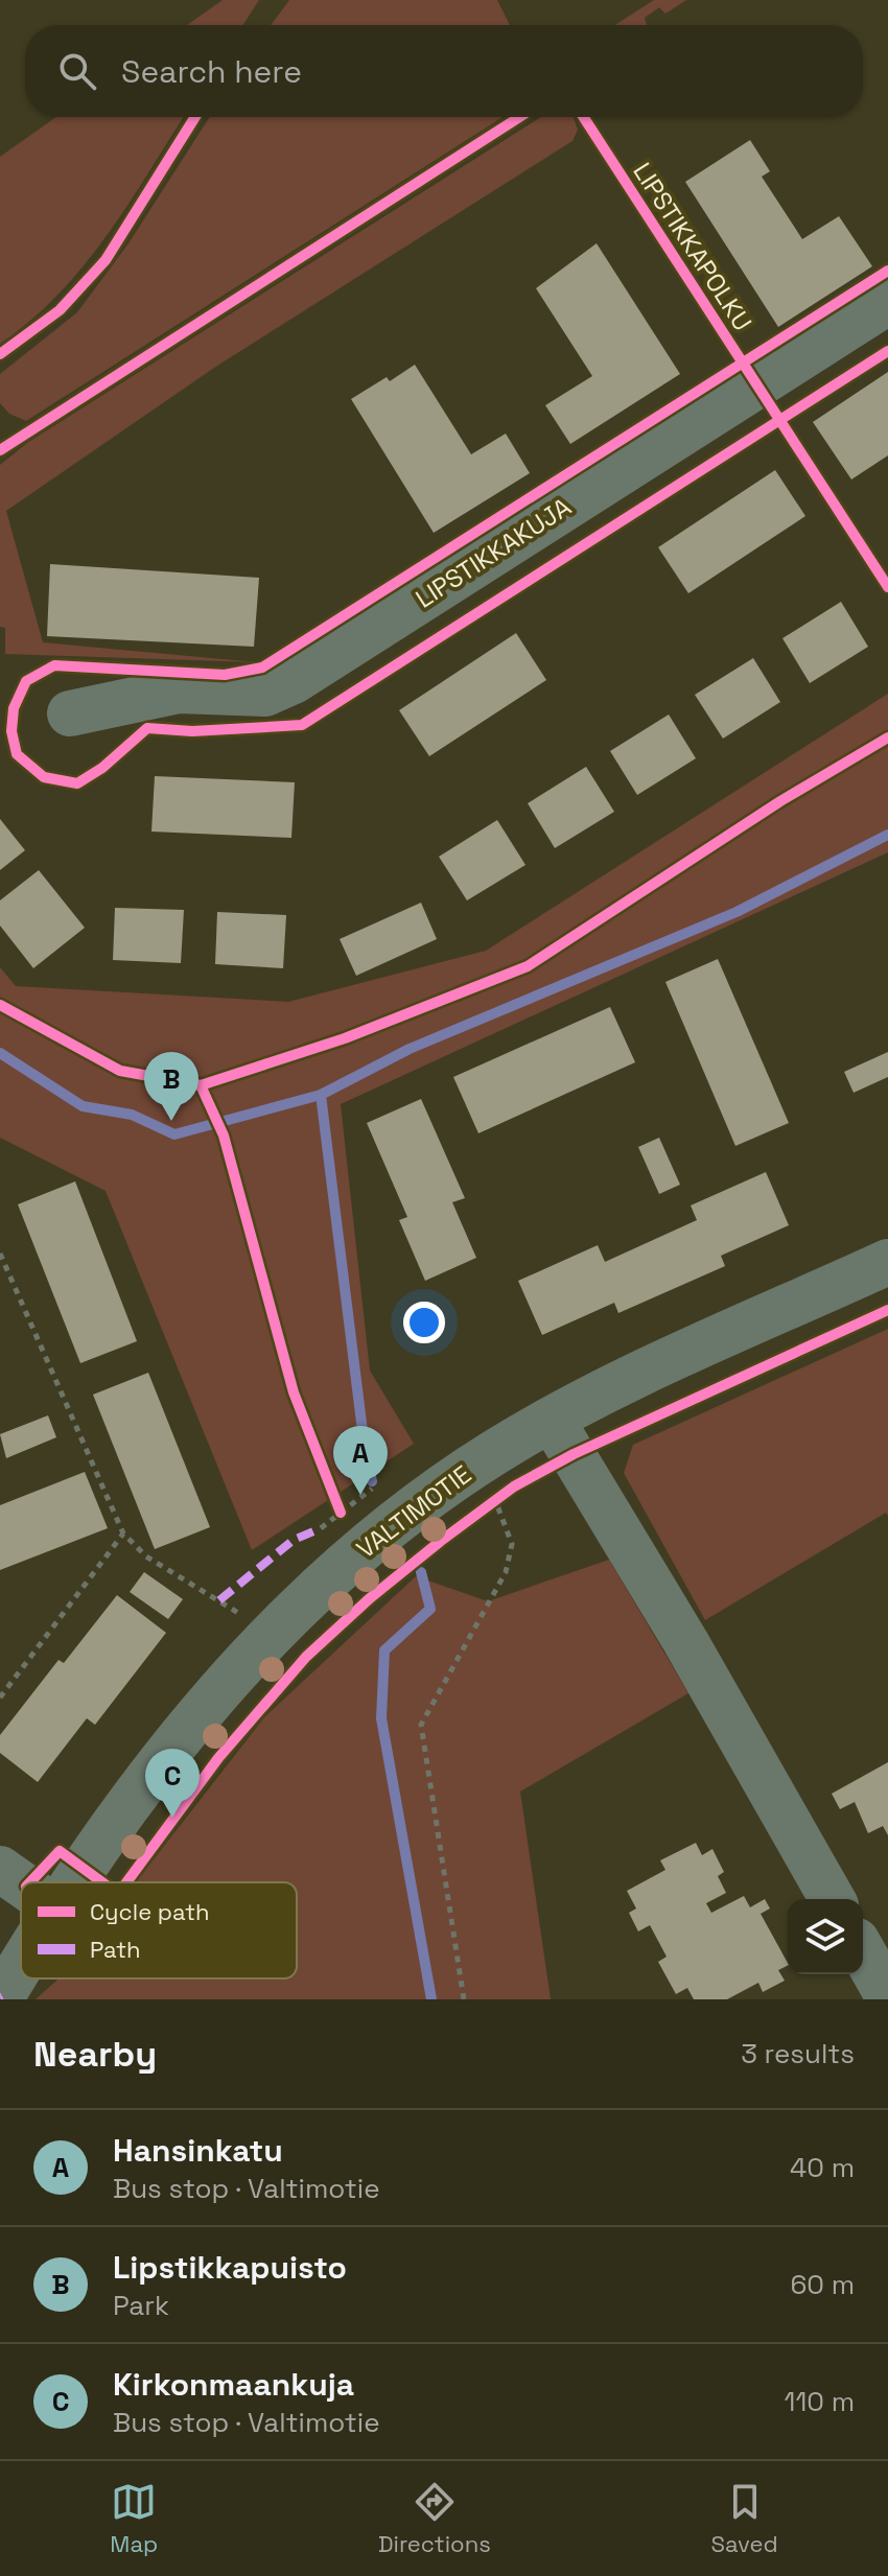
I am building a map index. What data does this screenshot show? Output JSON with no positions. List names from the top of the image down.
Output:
{
  "streets": {
    "street": ["LIPSTIKKAKUJA", "VALTIMOTIE"],
    "cycle path": ["LIPSTIKKAPOLKU"]
  },
  "legend": ["Cycle path", "Path"],
  "page": {
    "search": "Search here",
    "pins": ["B", "A", "C"],
    "heading": ["Nearby", "3 results"],
    "list": [
      {
        "mark": "A",
        "name": "Hansinkatu",
        "note": "Bus stop · Valtimotie",
        "value": "40 m"
      },
      {
        "mark": "B",
        "name": "Lipstikkapuisto",
        "note": "Park",
        "value": "60 m"
      },
      {
        "mark": "C",
        "name": "Kirkonmaankuja",
        "note": "Bus stop · Valtimotie",
        "value": "110 m"
      }
    ],
    "nav": ["Map", "Directions", "Saved"]
  }
}
